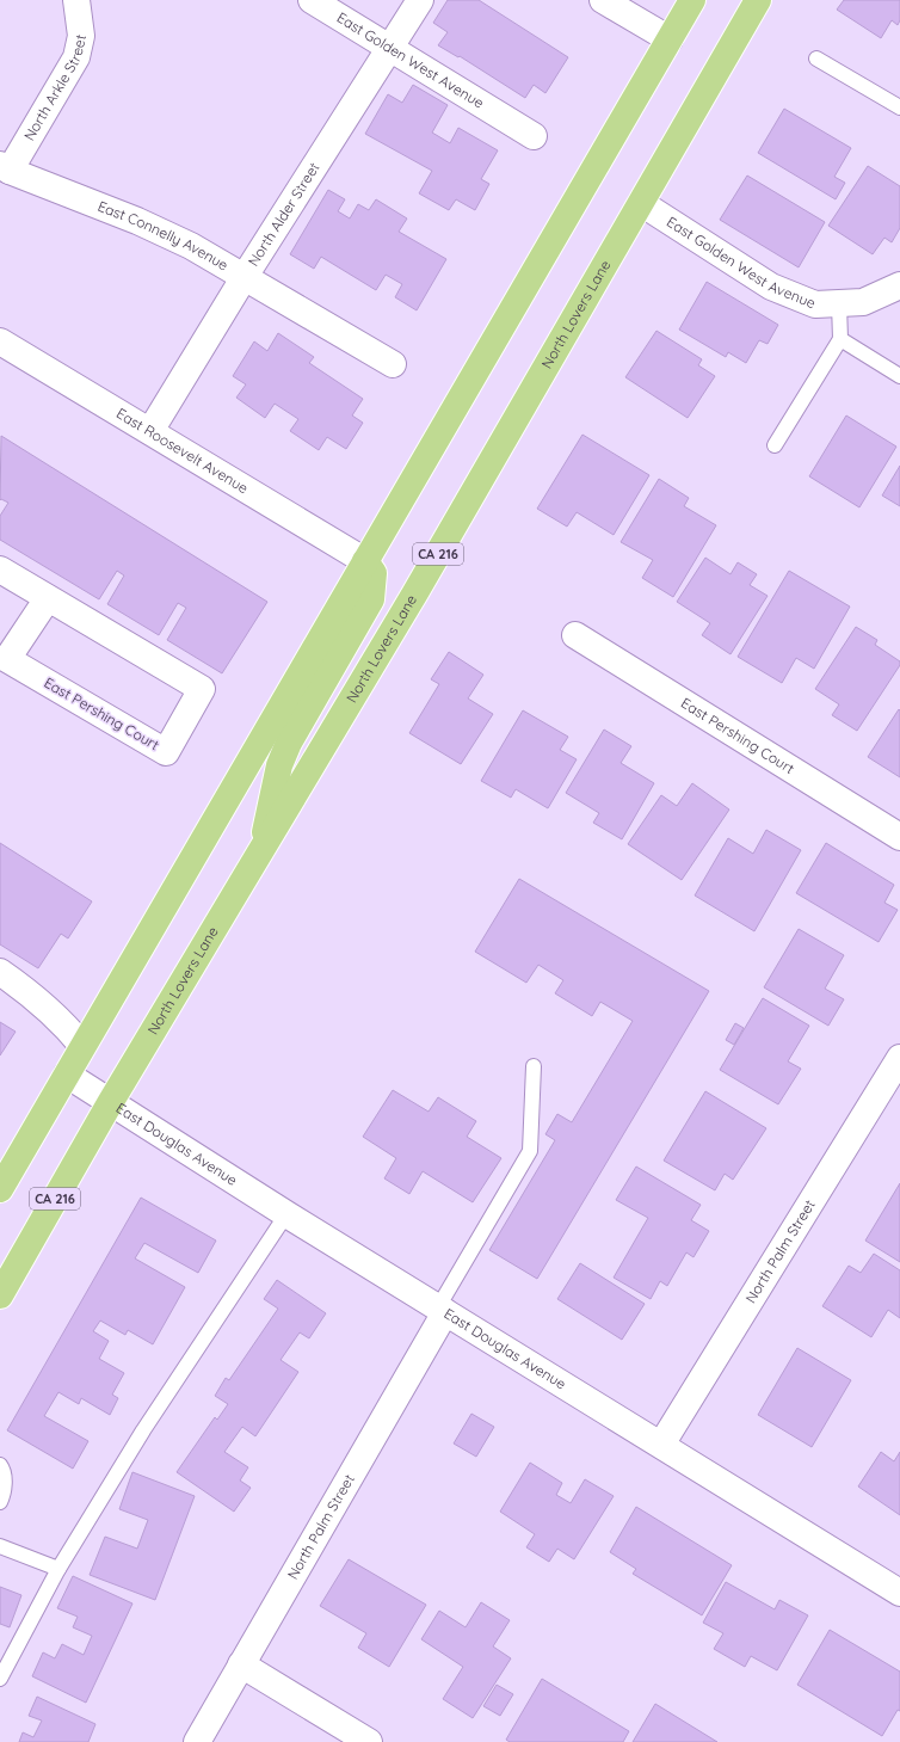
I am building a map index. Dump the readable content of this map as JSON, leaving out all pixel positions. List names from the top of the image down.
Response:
{
  "streets": {
    "main road": ["North Lovers Lane", "CA 216"],
    "street": [
      "East Golden West Avenue",
      "North Arkle Street",
      "North Alder Street",
      "East Connelly Avenue",
      "East Roosevelt Avenue",
      "East Pershing Court",
      "East Douglas Avenue",
      "North Palm Street"
    ]
  },
  "crossings": [
    ["East Golden West Avenue", "North Alder Street"],
    ["East Golden West Avenue", "North Lovers Lane"],
    ["North Arkle Street", "East Connelly Avenue"],
    ["North Alder Street", "East Connelly Avenue"],
    ["North Alder Street", "East Roosevelt Avenue"],
    ["North Lovers Lane", "East Douglas Avenue"],
    ["East Douglas Avenue", "North Palm Street"]
  ]
}
